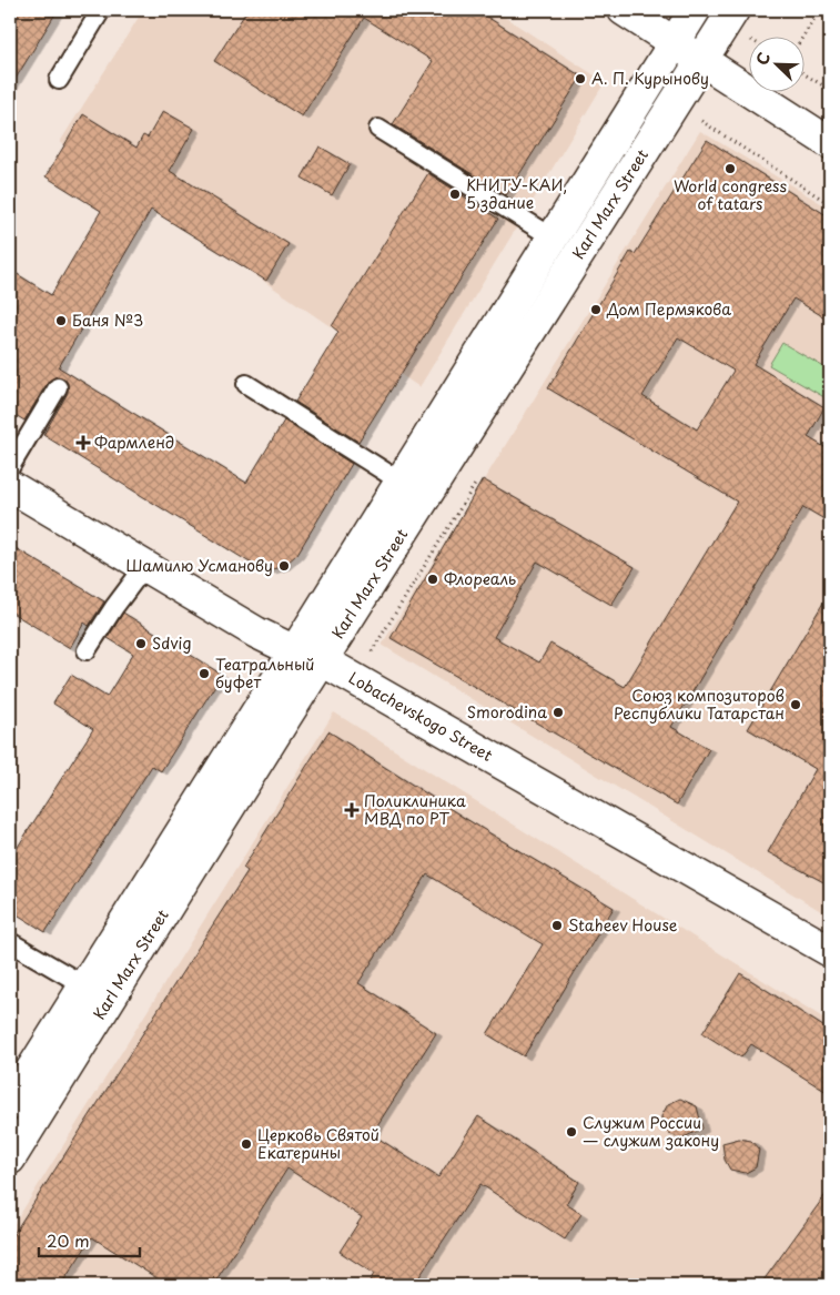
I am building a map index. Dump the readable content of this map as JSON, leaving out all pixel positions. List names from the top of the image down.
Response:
{
  "streets": {
    "main road": ["Karl Marx Street", "Lobachevskogo Street"]
  },
  "crossings": [
    ["Karl Marx Street", "Lobachevskogo Street"]
  ],
  "places": {
    "other": [
      "А. П. Курынову",
      "World congress of tatars",
      "КНИТУ-КАИ, 5 здание",
      "Дом Пермякова",
      "Баня №3",
      "Шамилю Усманову",
      "Флореаль",
      "Sdvig",
      "Театральный буфет",
      "Союз композиторов Республики Татарстан",
      "Smorodina",
      "Staheev House",
      "Служим России — служим закону",
      "Церковь Святой Екатерины"
    ],
    "health": ["Фармленд", "Поликлиника МВД по РТ"]
  },
  "scale_bar": "20 m",
  "north": "top left"
}
